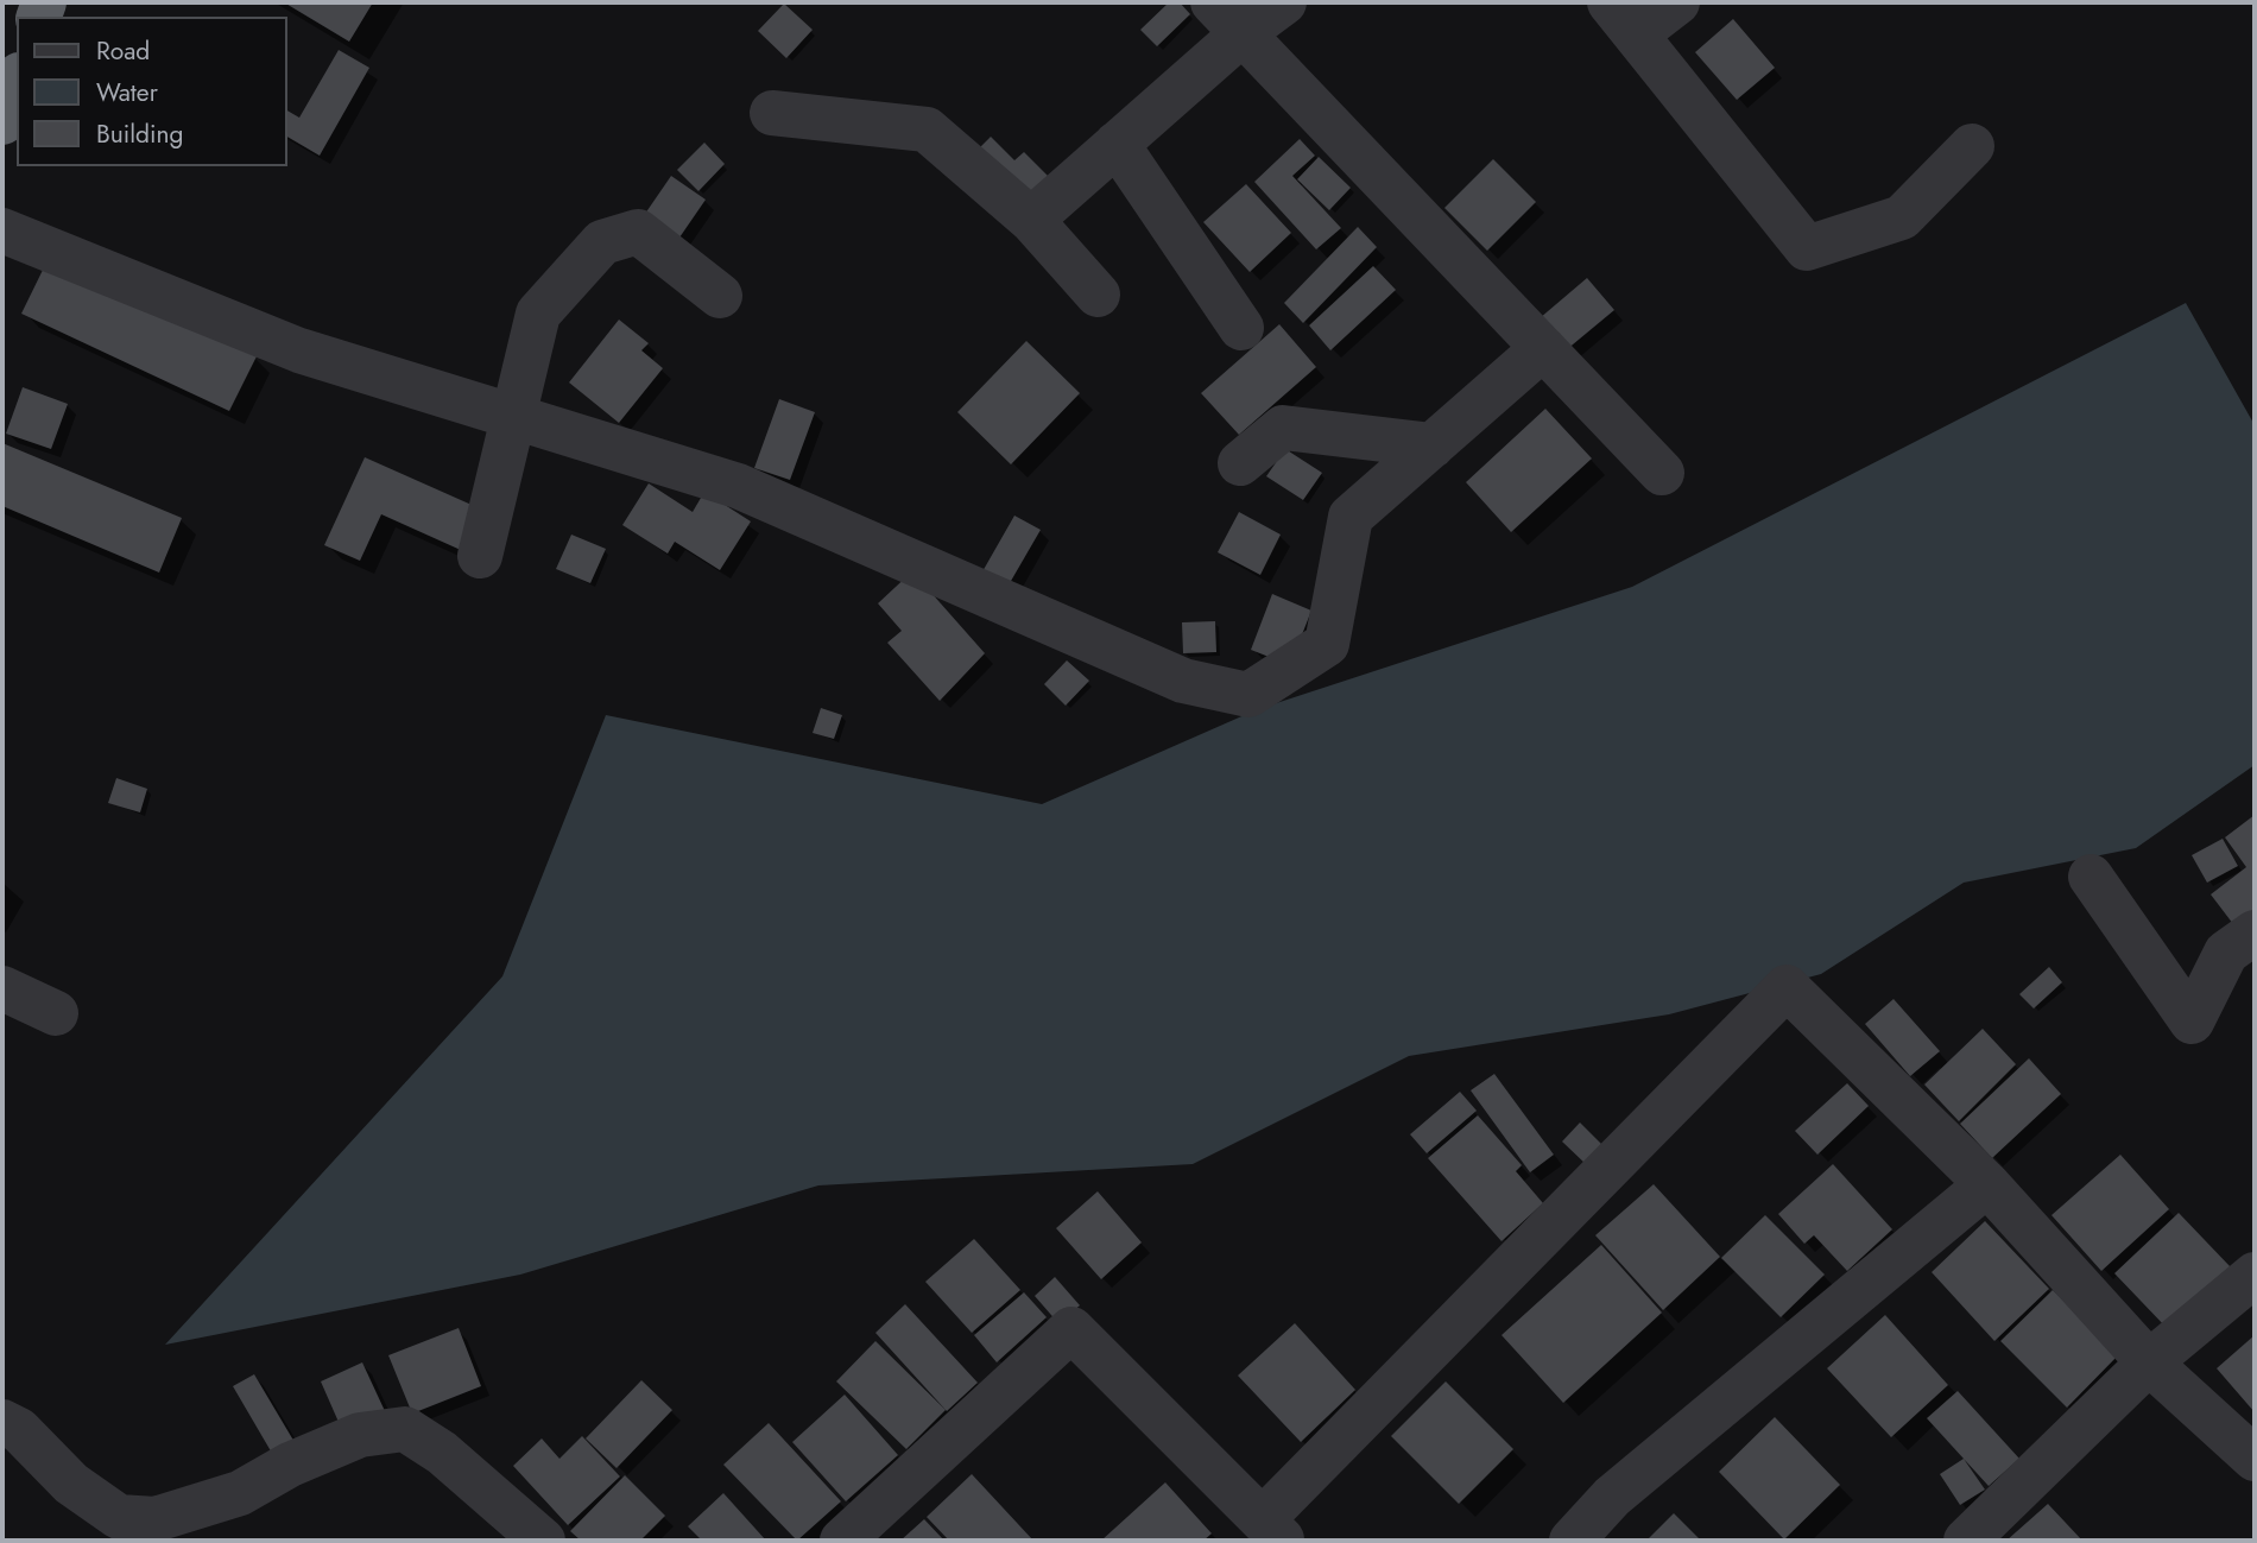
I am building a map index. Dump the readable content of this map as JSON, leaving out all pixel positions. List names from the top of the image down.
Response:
{
  "legend": ["Road", "Water", "Building"]
}
